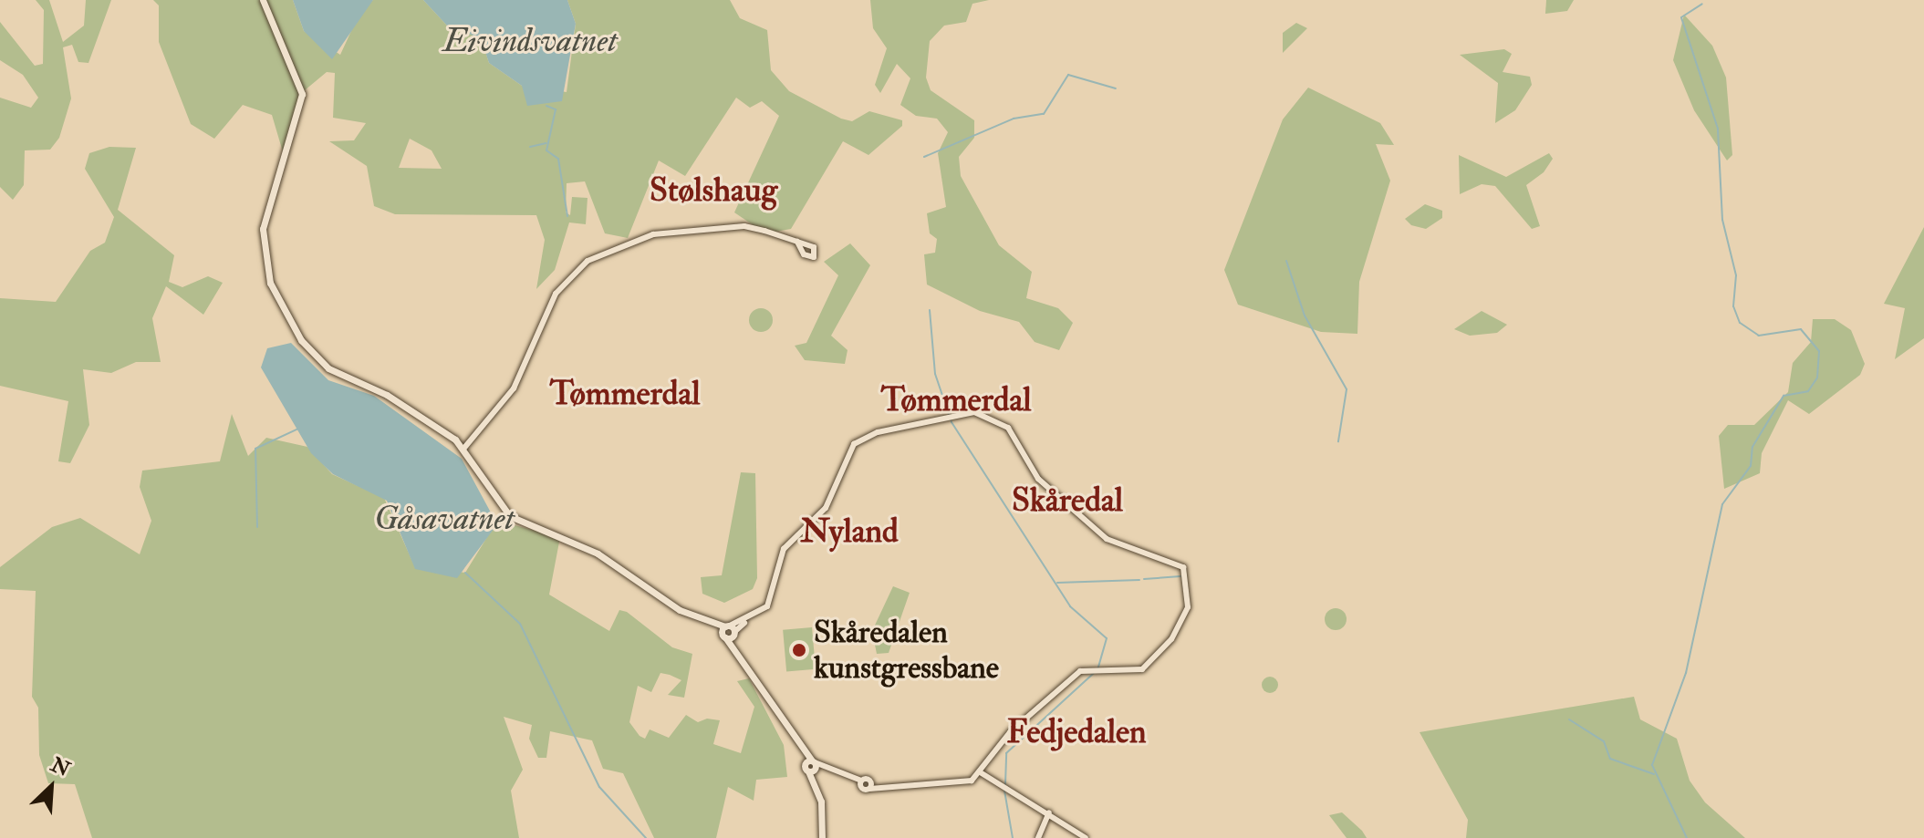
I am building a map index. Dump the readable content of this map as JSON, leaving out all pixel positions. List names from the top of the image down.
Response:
{
  "districts": [
    "Stølshaug",
    "Tømmerdal",
    "Tømmerdal",
    "Skåredal",
    "Nyland",
    "Fedjedalen"
  ],
  "water": ["Eivindsvatnet", "Gåsavatnet"],
  "places": ["Skåredalen kunstgressbane"],
  "north": "top right"
}
